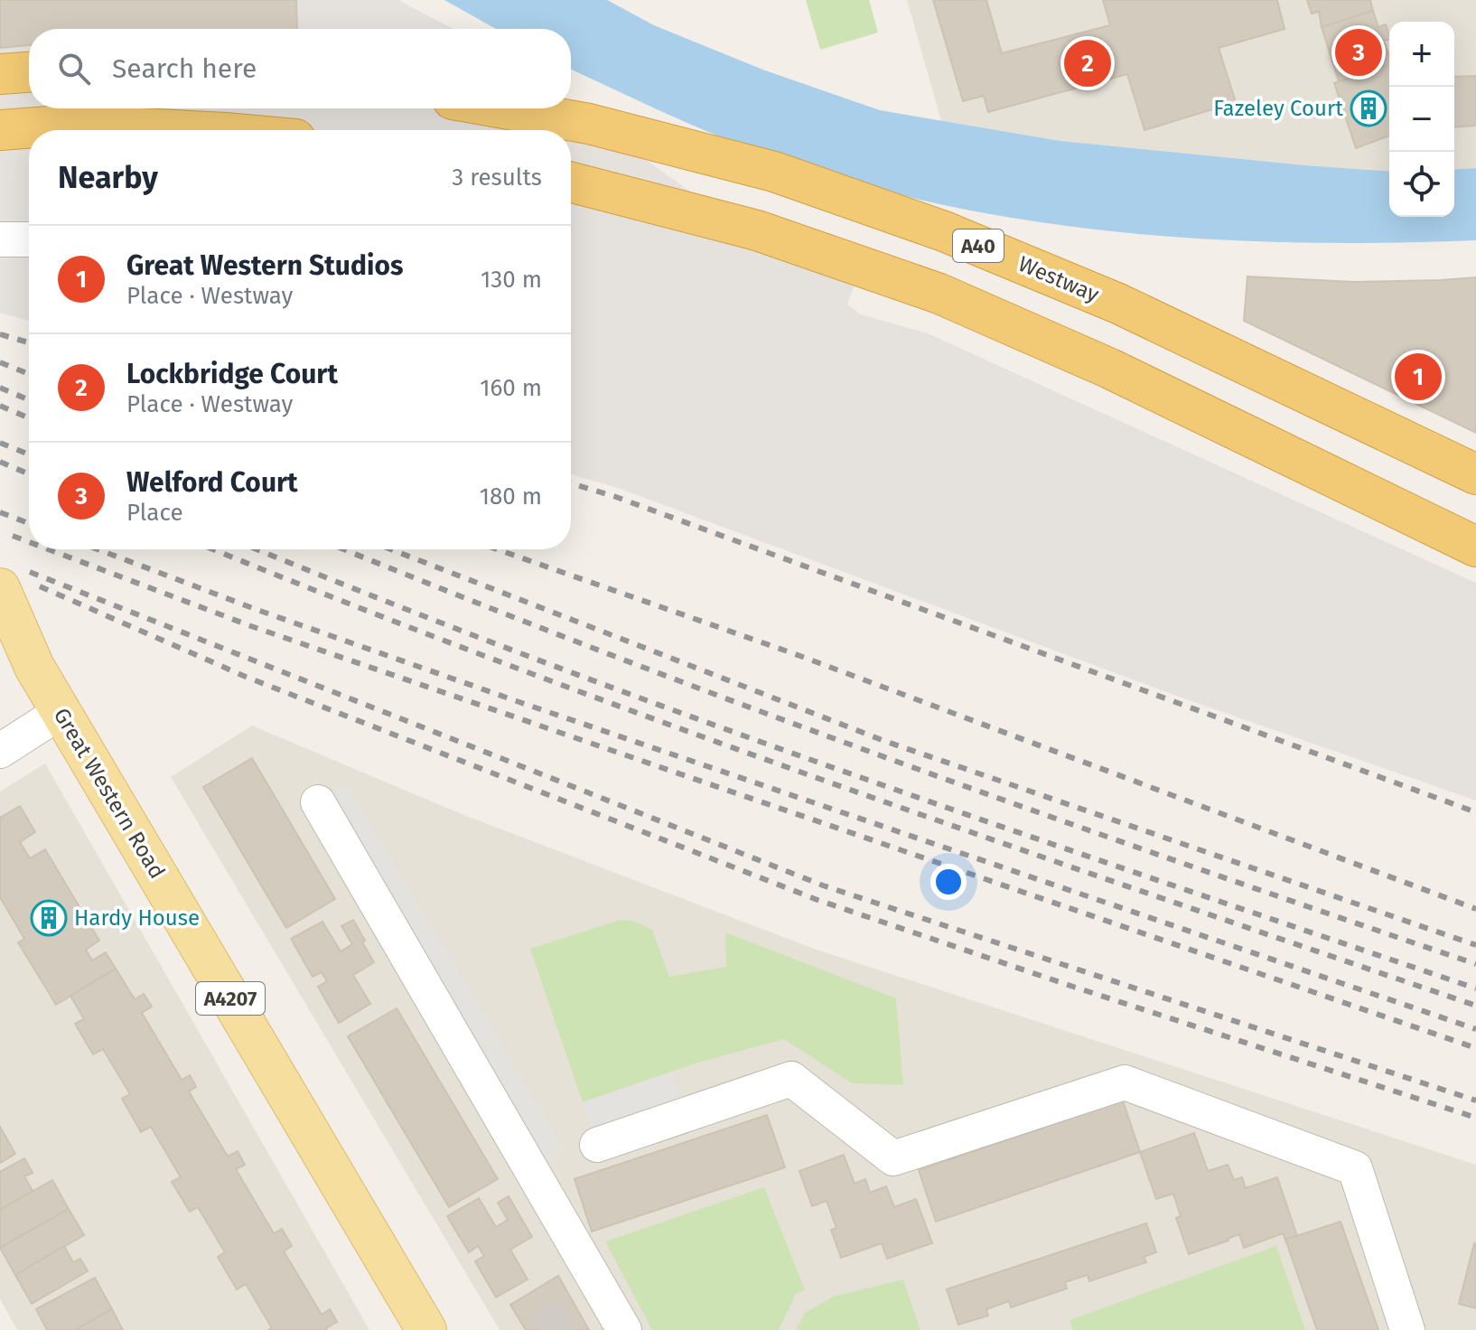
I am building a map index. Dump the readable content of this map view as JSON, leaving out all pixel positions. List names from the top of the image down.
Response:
{
  "streets": {
    "highway": ["A40", "Westway"],
    "main road": ["Great Western Road", "A4207"]
  },
  "places": {
    "building": ["Fazeley Court", "Hardy House"]
  },
  "page": {
    "map_buttons": ["+", "−"],
    "pins": ["3", "2", "1"],
    "search": "Search here",
    "heading": ["Nearby", "3 results"],
    "list": [
      {
        "mark": "1",
        "name": "Great Western Studios",
        "note": "Place · Westway",
        "value": "130 m"
      },
      {
        "mark": "2",
        "name": "Lockbridge Court",
        "note": "Place · Westway",
        "value": "160 m"
      },
      {
        "mark": "3",
        "name": "Welford Court",
        "note": "Place",
        "value": "180 m"
      }
    ]
  }
}
